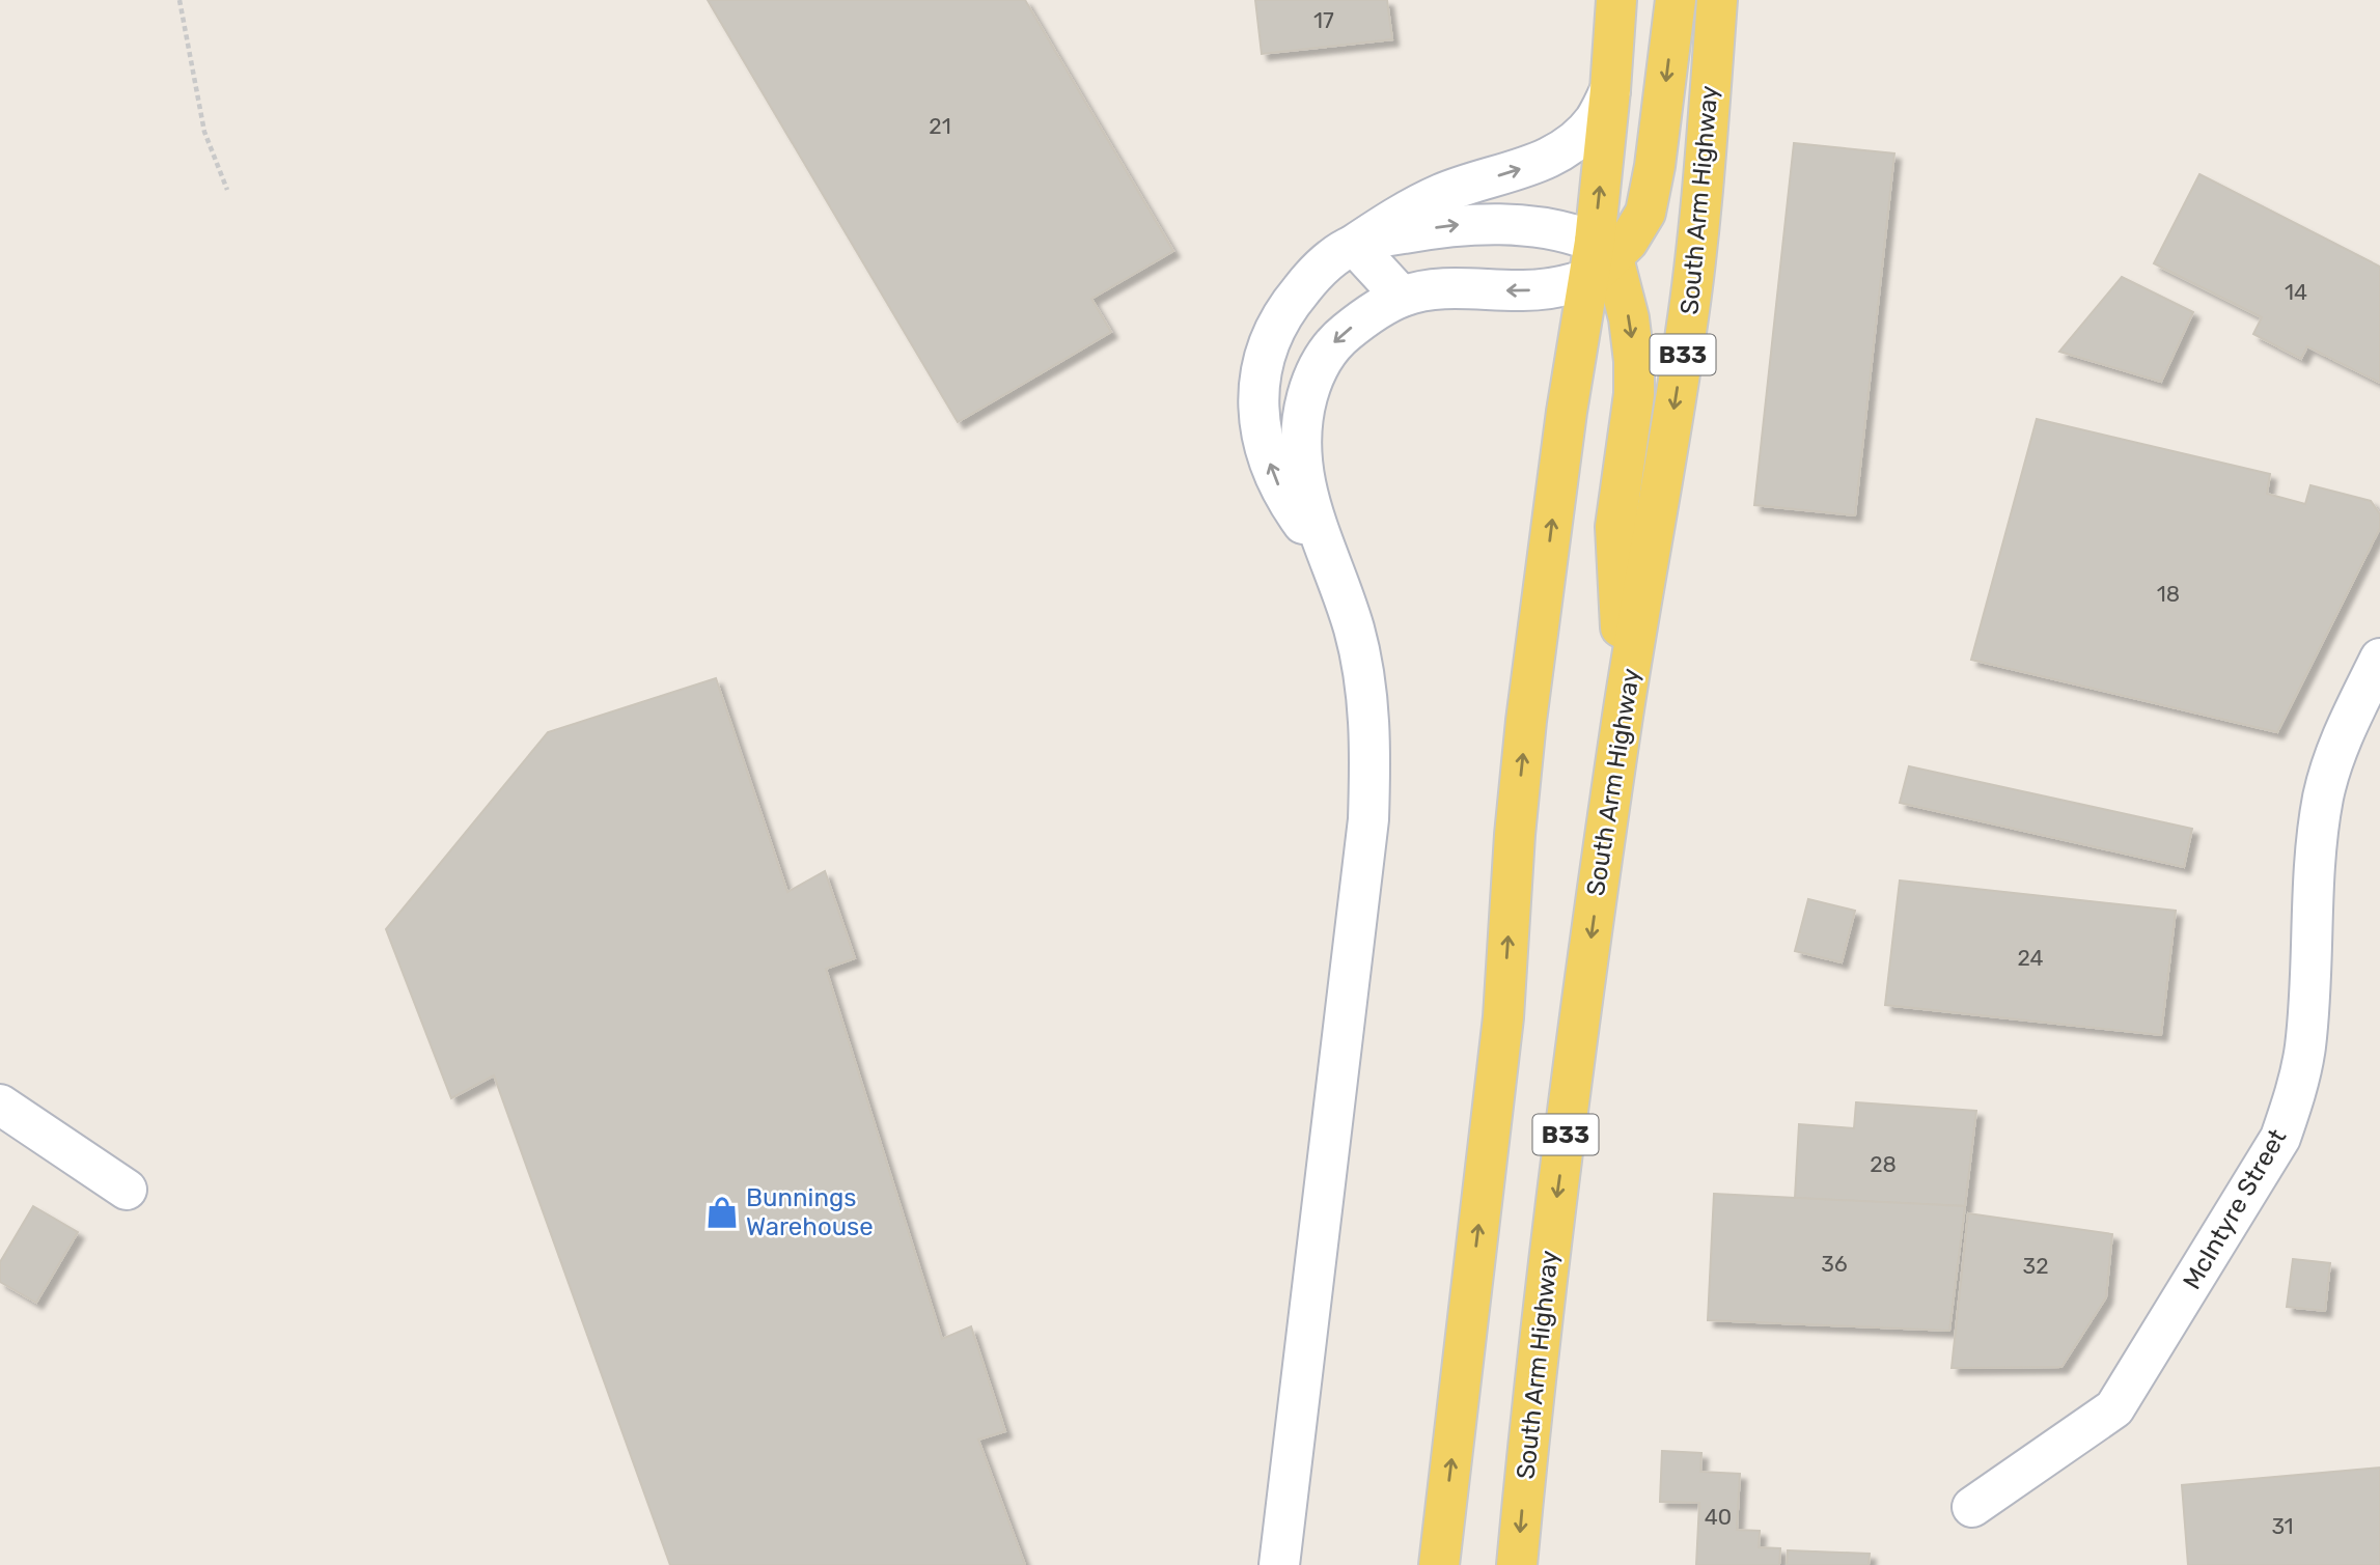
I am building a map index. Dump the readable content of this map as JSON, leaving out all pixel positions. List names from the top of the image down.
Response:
{
  "streets": {
    "main road": ["South Arm Highway", "B33"],
    "street": ["McIntyre Street"]
  },
  "places": {
    "shop": ["Bunnings Warehouse"]
  },
  "house_numbers": [
    "17",
    "21",
    "14",
    "18",
    "24",
    "28",
    "36",
    "32",
    "40",
    "31"
  ]
}
